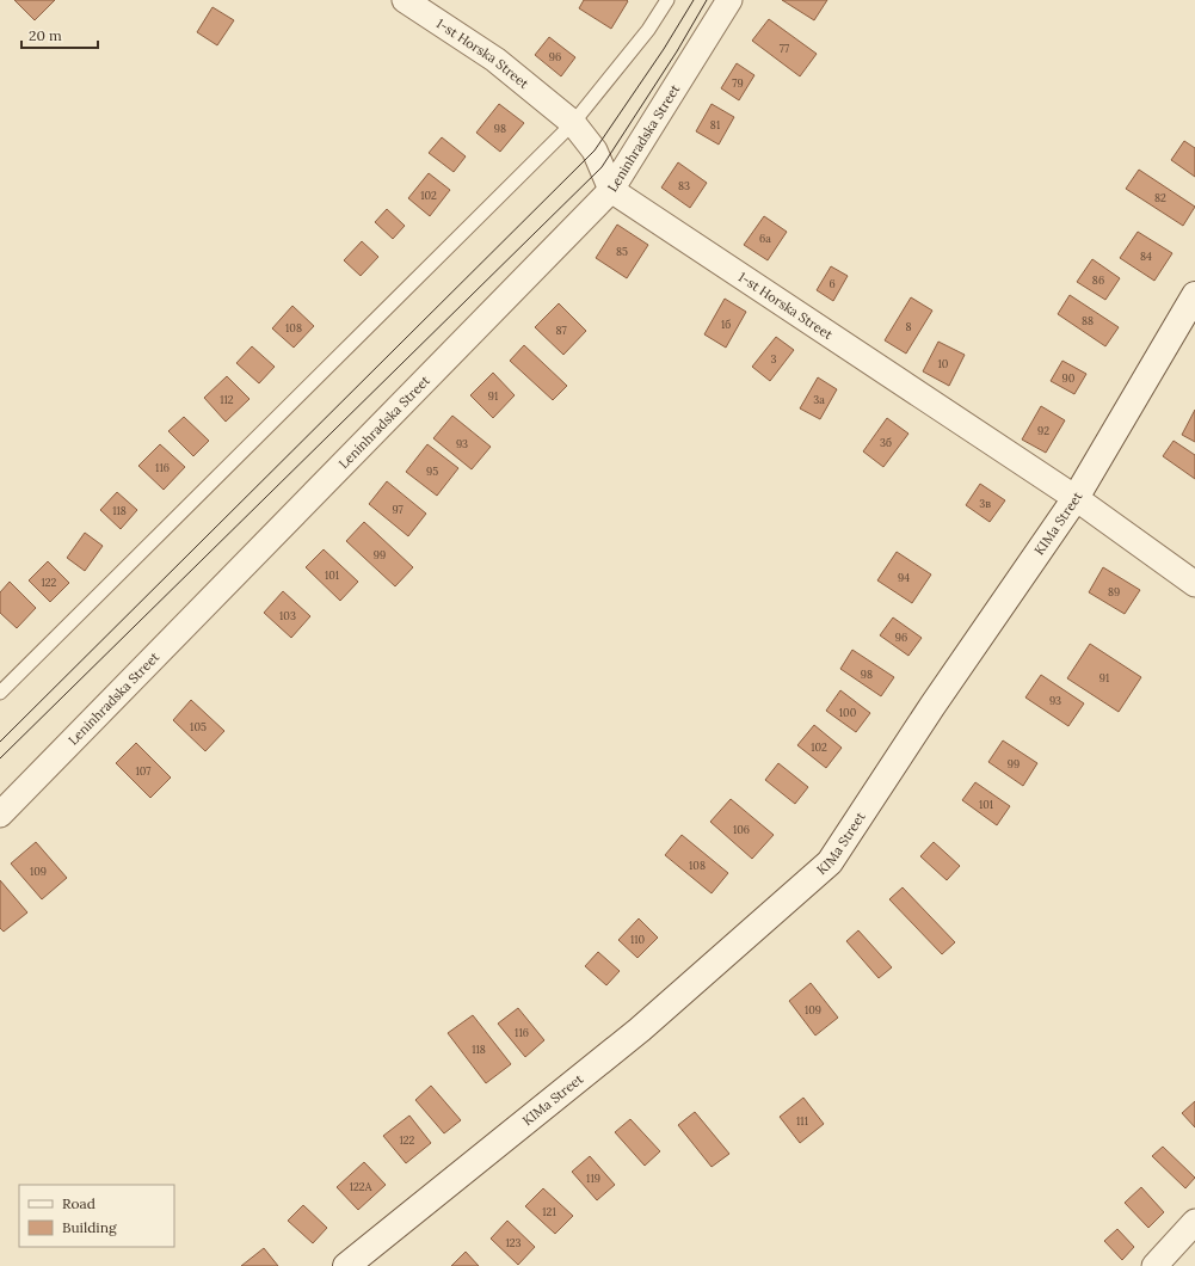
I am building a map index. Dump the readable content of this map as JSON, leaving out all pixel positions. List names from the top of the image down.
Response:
{
  "streets": {
    "street": ["1-st Horska Street", "Leninhradska Street", "KIMa Street"]
  },
  "crossings": [
    ["1-st Horska Street", "Leninhradska Street"],
    ["1-st Horska Street", "KIMa Street"]
  ],
  "house_numbers": [
    "77",
    "96",
    "79",
    "81",
    "98",
    "83",
    "102",
    "82",
    "6а",
    "85",
    "84",
    "86",
    "6",
    "88",
    "1б",
    "8",
    "108",
    "87",
    "3",
    "10",
    "90",
    "91",
    "112",
    "3а",
    "92",
    "3б",
    "93",
    "116",
    "95",
    "3в",
    "97",
    "118",
    "99",
    "101",
    "94",
    "122",
    "89",
    "103",
    "96",
    "98",
    "91",
    "93",
    "100",
    "105",
    "102",
    "99",
    "107",
    "101",
    "106",
    "108",
    "109",
    "110",
    "109",
    "116",
    "118",
    "111",
    "122",
    "119",
    "122А",
    "121",
    "123"
  ],
  "legend": ["Road", "Building"],
  "scale_bar": "20 m"
}
